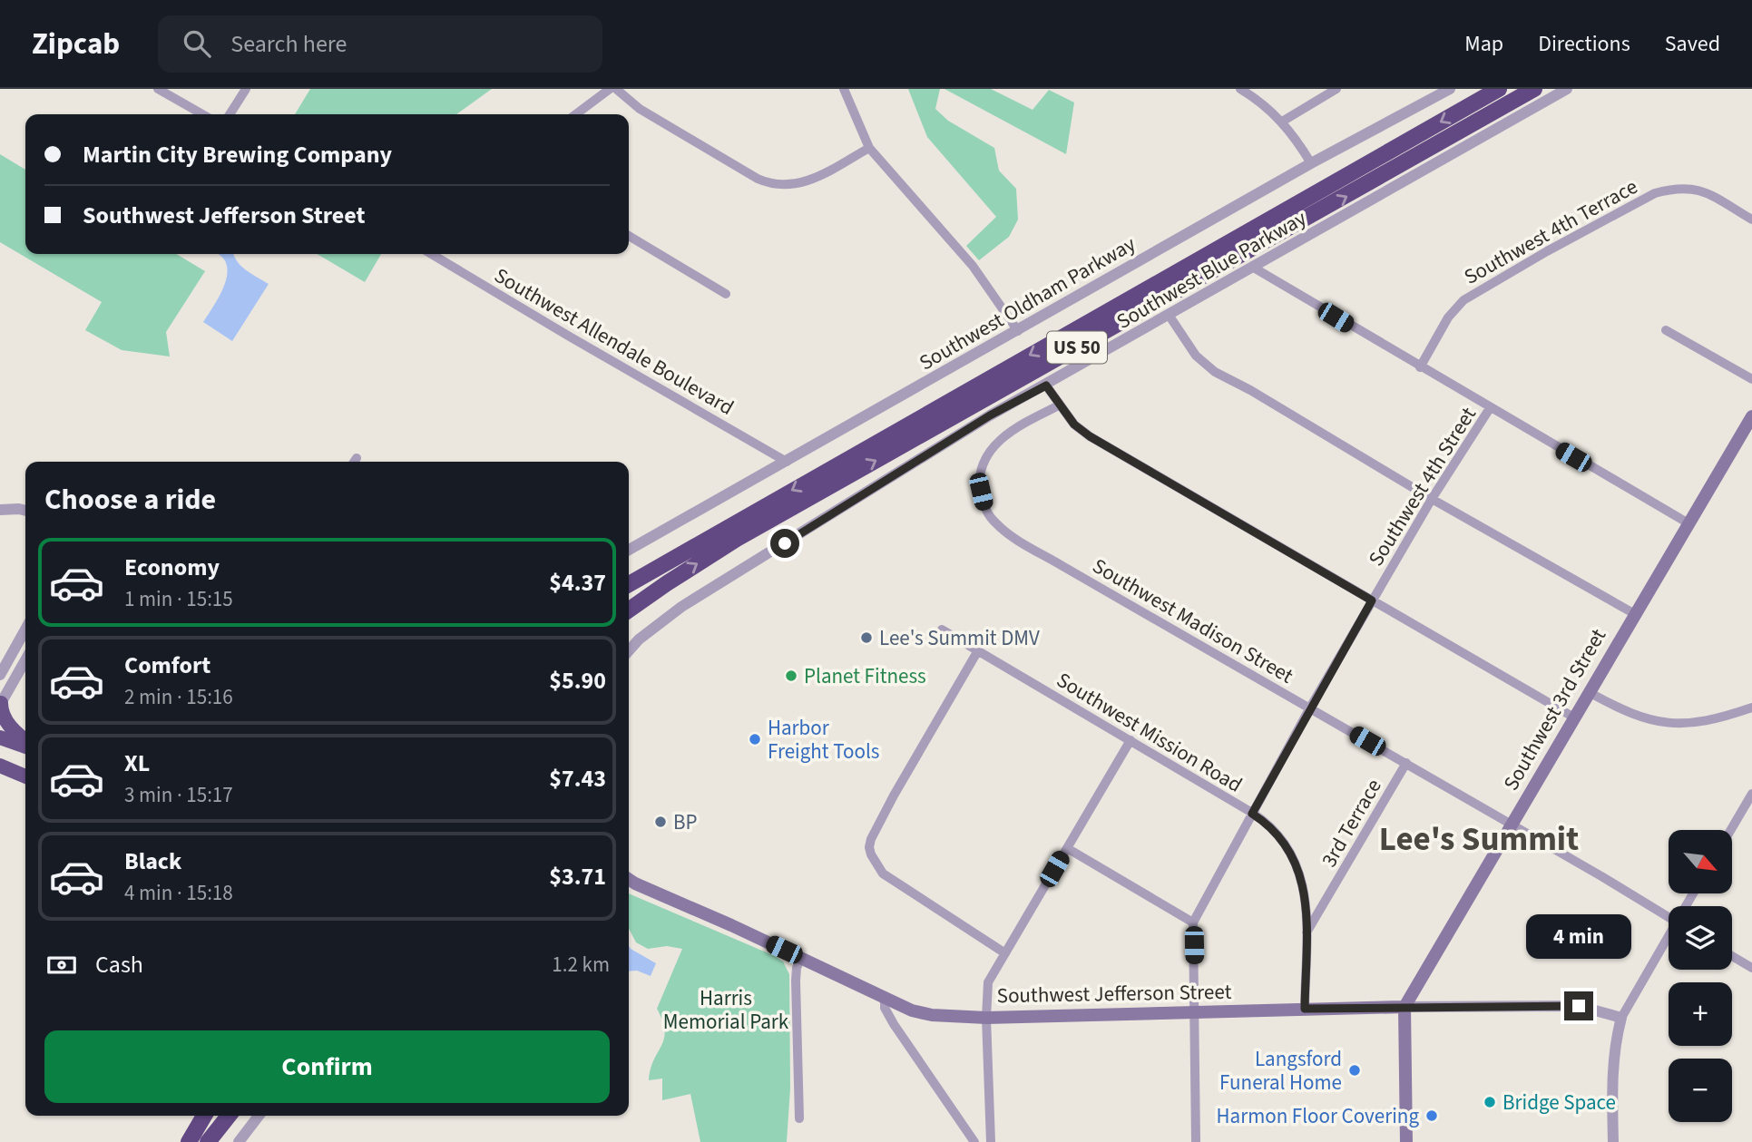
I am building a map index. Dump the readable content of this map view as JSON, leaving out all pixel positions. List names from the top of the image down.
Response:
{
  "streets": {
    "highway": ["US 50"],
    "main road": ["Southwest 3rd Street", "Southwest Jefferson Street"],
    "street": [
      "Southwest 4th Terrace",
      "Southwest Blue Parkway",
      "Southwest Oldham Parkway",
      "Southwest Allendale Boulevard",
      "Southwest 4th Street",
      "Southwest Madison Street",
      "Southwest Mission Road",
      "3rd Terrace"
    ]
  },
  "crossings": [
    ["Southwest Oldham Parkway", "Southwest Allendale Boulevard"],
    ["Southwest 4th Street", "Southwest Madison Street"],
    ["Southwest 4th Street", "Southwest Mission Road"],
    ["Southwest 4th Street", "Southwest Jefferson Street"],
    ["Southwest Madison Street", "Southwest 3rd Street"],
    ["Southwest Madison Street", "3rd Terrace"],
    ["Southwest 3rd Street", "Southwest Jefferson Street"],
    ["Southwest Mission Road", "3rd Terrace"],
    ["Southwest Mission Road", "Southwest Jefferson Street"]
  ],
  "districts": ["Lee's Summit"],
  "parks": ["Harris Memorial Park"],
  "places": [
    "Lee's Summit DMV",
    "Planet Fitness",
    "Harbor Freight Tools",
    "BP",
    "Langsford Funeral Home",
    "Bridge Space",
    "Harmon Floor Covering"
  ],
  "north": "bottom right",
  "page": {
    "header": "Zipcab",
    "search": "Search here",
    "nav": ["Map", "Directions", "Saved"],
    "banner": ["Martin City Brewing Company", "Southwest Jefferson Street"],
    "heading": "Choose a ride",
    "list": [
      {
        "name": "Economy",
        "note": "1 min · 15:15",
        "value": "$4.37"
      },
      {
        "name": "Comfort",
        "note": "2 min · 15:16",
        "value": "$5.90"
      },
      {
        "name": "XL",
        "note": "3 min · 15:17",
        "value": "$7.43"
      },
      {
        "name": "Black",
        "note": "4 min · 15:18",
        "value": "$3.71"
      }
    ],
    "map_buttons": ["+", "−"],
    "bubble": "4 min",
    "pay": ["Cash", "1.2 km"],
    "buttons": "Confirm"
  }
}
